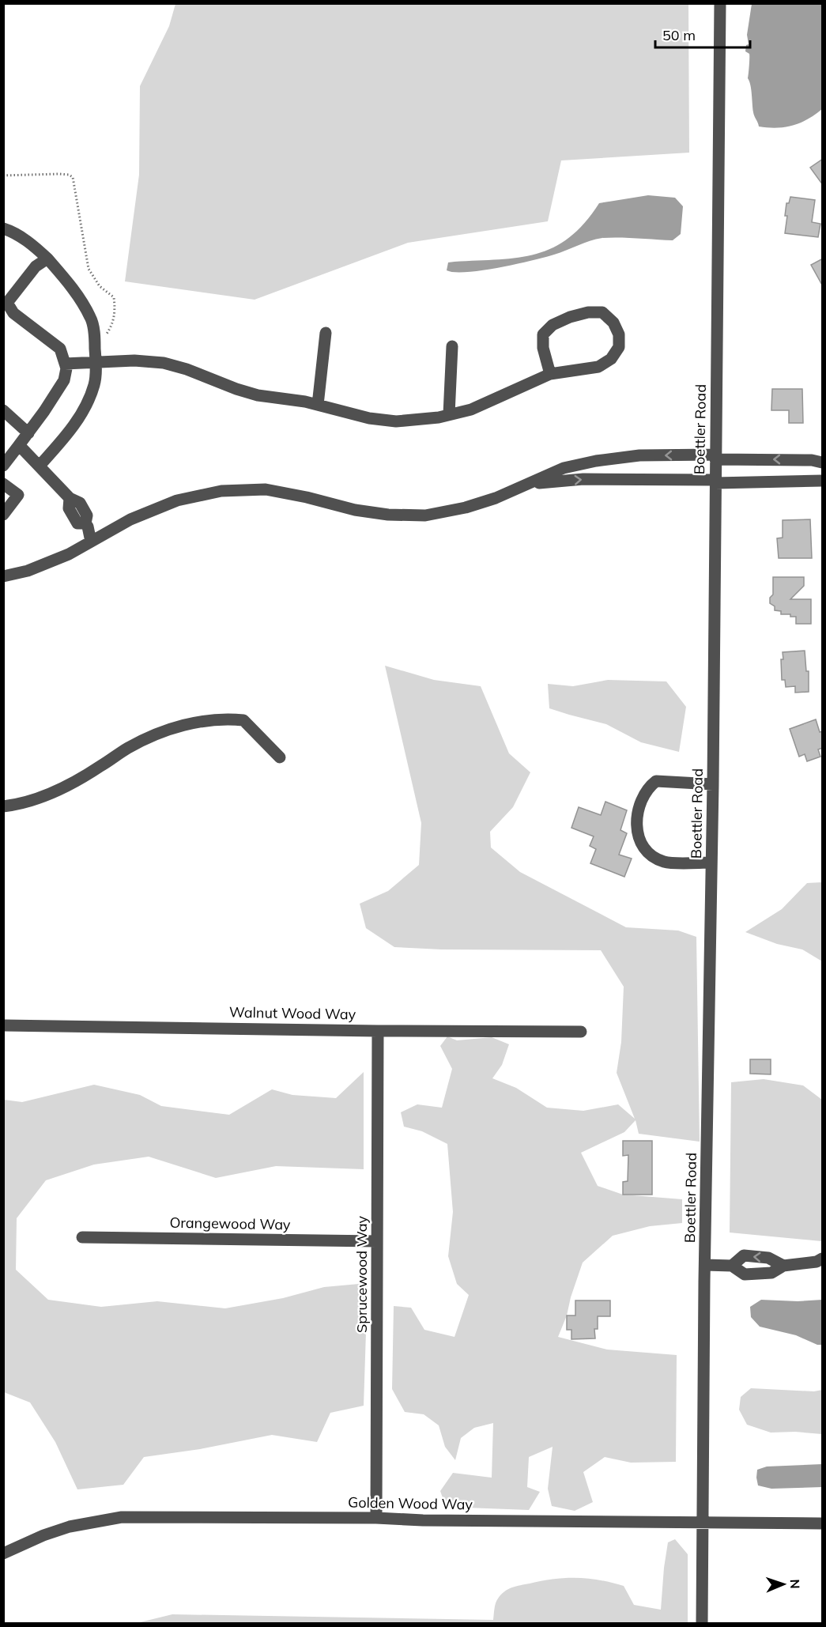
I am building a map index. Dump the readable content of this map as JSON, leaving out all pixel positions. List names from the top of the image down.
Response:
{
  "streets": {
    "street": [
      "Boettler Road",
      "Walnut Wood Way",
      "Orangewood Way",
      "Sprucewood Way",
      "Golden Wood Way"
    ]
  },
  "crossings": [
    ["Boettler Road", "Golden Wood Way"],
    ["Walnut Wood Way", "Sprucewood Way"],
    ["Orangewood Way", "Sprucewood Way"],
    ["Sprucewood Way", "Golden Wood Way"]
  ],
  "scale_bar": "50 m",
  "north": "right"
}
